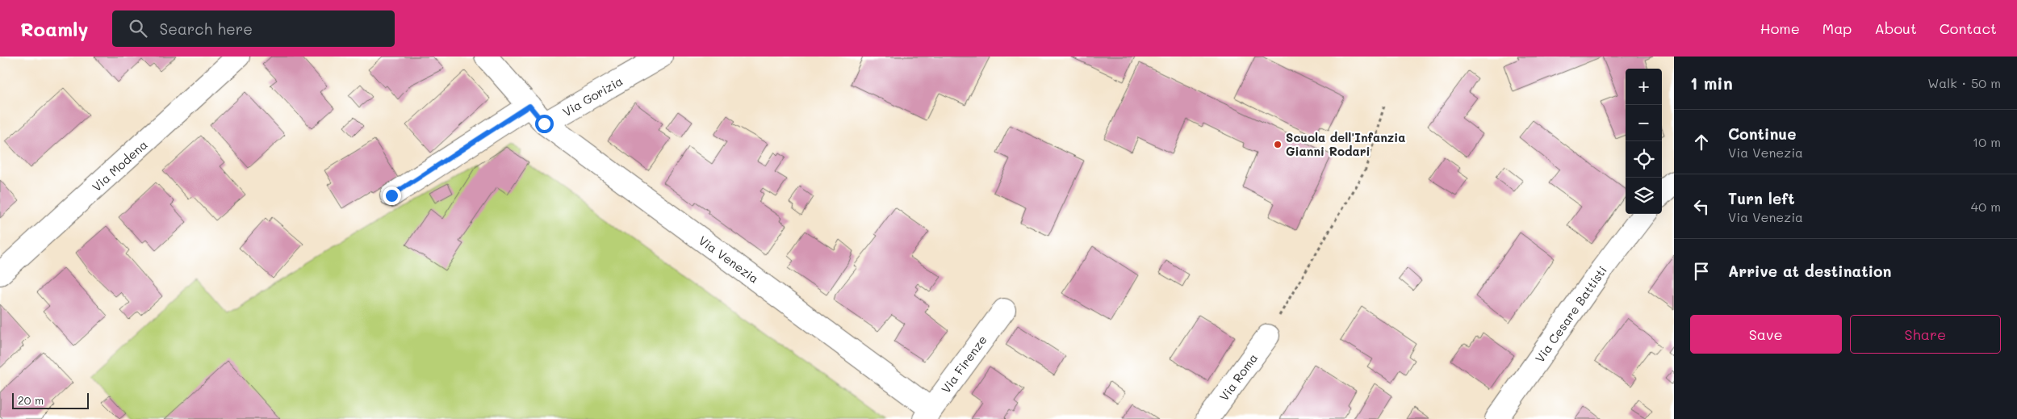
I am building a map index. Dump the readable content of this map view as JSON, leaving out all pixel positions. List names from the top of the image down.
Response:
{
  "streets": {
    "street": [
      "Via Gorizia",
      "Via Modena",
      "Via Venezia",
      "Via Cesare Battisti",
      "Via Firenze",
      "Via Roma"
    ]
  },
  "crossings": [
    ["Via Gorizia", "Via Venezia"],
    ["Via Venezia", "Via Firenze"]
  ],
  "places": ["Scuola dell'Infanzia Gianni Rodari"],
  "scale_bar": "20 m",
  "page": {
    "header": "Roamly",
    "search": "Search here",
    "nav": [
      "Home",
      "Map",
      "About",
      "Contact"
    ],
    "heading": ["1 min", "Walk · 50 m"],
    "map_buttons": ["+", "−"],
    "list": [
      ["Continue", "Via Venezia", "10 m"],
      ["Turn left", "Via Venezia", "40 m"],
      "Arrive at destination"
    ],
    "buttons": ["Save", "Share"],
    "scale": "20 m"
  }
}
